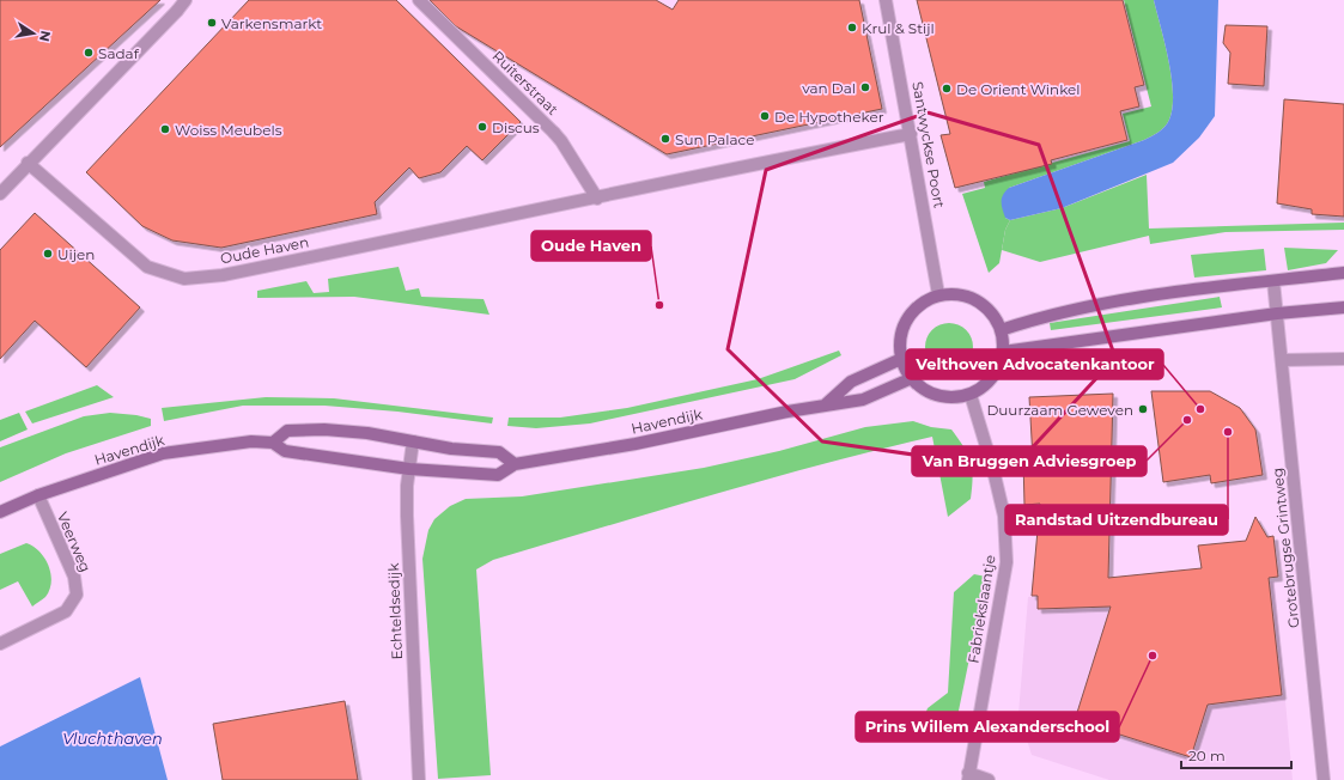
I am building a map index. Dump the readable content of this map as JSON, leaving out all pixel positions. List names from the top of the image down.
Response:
{
  "streets": {
    "main road": ["Havendijk"],
    "street": [
      "Ruiterstraat",
      "Santwyckse Poort",
      "Oude Haven",
      "Veerweg",
      "Grotebrugse Grintweg",
      "Fabriekslaantje",
      "Echteldsedijk"
    ]
  },
  "crossings": [
    ["Ruiterstraat", "Oude Haven"],
    ["Santwyckse Poort", "Oude Haven"],
    ["Santwyckse Poort", "Havendijk"],
    ["Santwyckse Poort", "Fabriekslaantje"],
    ["Havendijk", "Veerweg"],
    ["Havendijk", "Fabriekslaantje"],
    ["Havendijk", "Echteldsedijk"]
  ],
  "water": ["Vluchthaven"],
  "places": [
    "Varkensmarkt",
    "Krul & Stijl",
    "Sadaf",
    "van Dal",
    "De Orient Winkel",
    "De Hypotheker",
    "Discus",
    "Woiss Meubels",
    "Sun Palace",
    "Uijen",
    "Oude Haven",
    "Duurzaam Geweven",
    "Velthoven Advocatenkantoor",
    "Van Bruggen Adviesgroep",
    "Randstad Uitzendbureau",
    "Prins Willem Alexanderschool"
  ],
  "scale_bar": "20 m",
  "north": "right"
}
